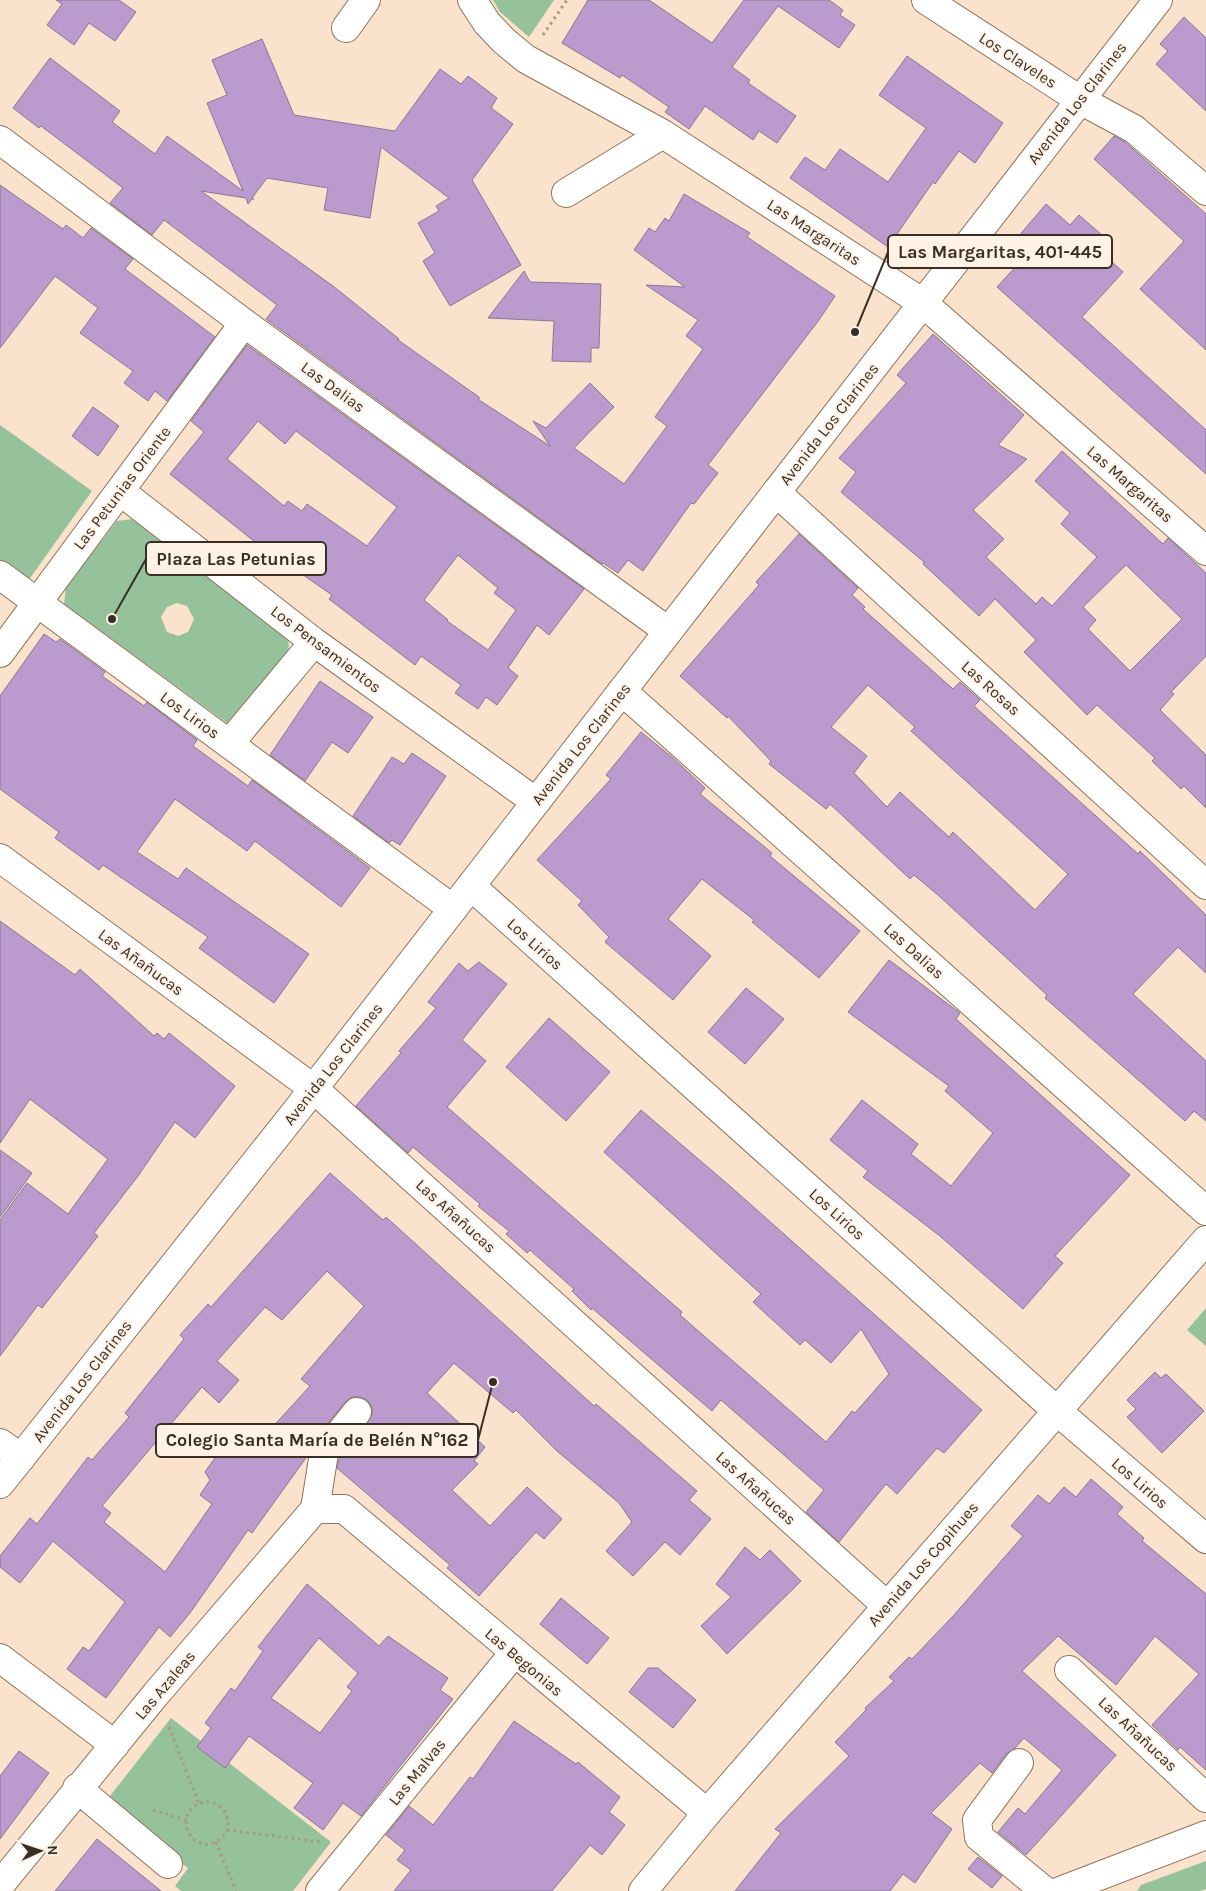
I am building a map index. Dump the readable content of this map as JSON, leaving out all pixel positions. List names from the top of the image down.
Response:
{
  "streets": {
    "street": [
      "Los Claveles",
      "Avenida Los Clarines",
      "Las Margaritas",
      "Las Dalias",
      "Las Petunias Oriente",
      "Los Pensamientos",
      "Las Rosas",
      "Los Lirios",
      "Las Añañucas",
      "Avenida Los Copihues",
      "Las Begonias",
      "Las Azaleas",
      "Las Malvas"
    ]
  },
  "crossings": [
    ["Los Claveles", "Avenida Los Clarines"],
    ["Avenida Los Clarines", "Las Margaritas"],
    ["Avenida Los Clarines", "Las Dalias"],
    ["Avenida Los Clarines", "Los Pensamientos"],
    ["Avenida Los Clarines", "Las Rosas"],
    ["Avenida Los Clarines", "Los Lirios"],
    ["Avenida Los Clarines", "Las Añañucas"],
    ["Las Dalias", "Las Petunias Oriente"],
    ["Las Petunias Oriente", "Los Pensamientos"],
    ["Las Petunias Oriente", "Los Lirios"],
    ["Los Lirios", "Avenida Los Copihues"],
    ["Las Añañucas", "Avenida Los Copihues"],
    ["Avenida Los Copihues", "Las Begonias"],
    ["Las Begonias", "Las Azaleas"],
    ["Las Begonias", "Las Malvas"]
  ],
  "places": ["Las Margaritas, 401-445", "Plaza Las Petunias", "Colegio Santa María de Belén N°162"],
  "north": "right"
}
